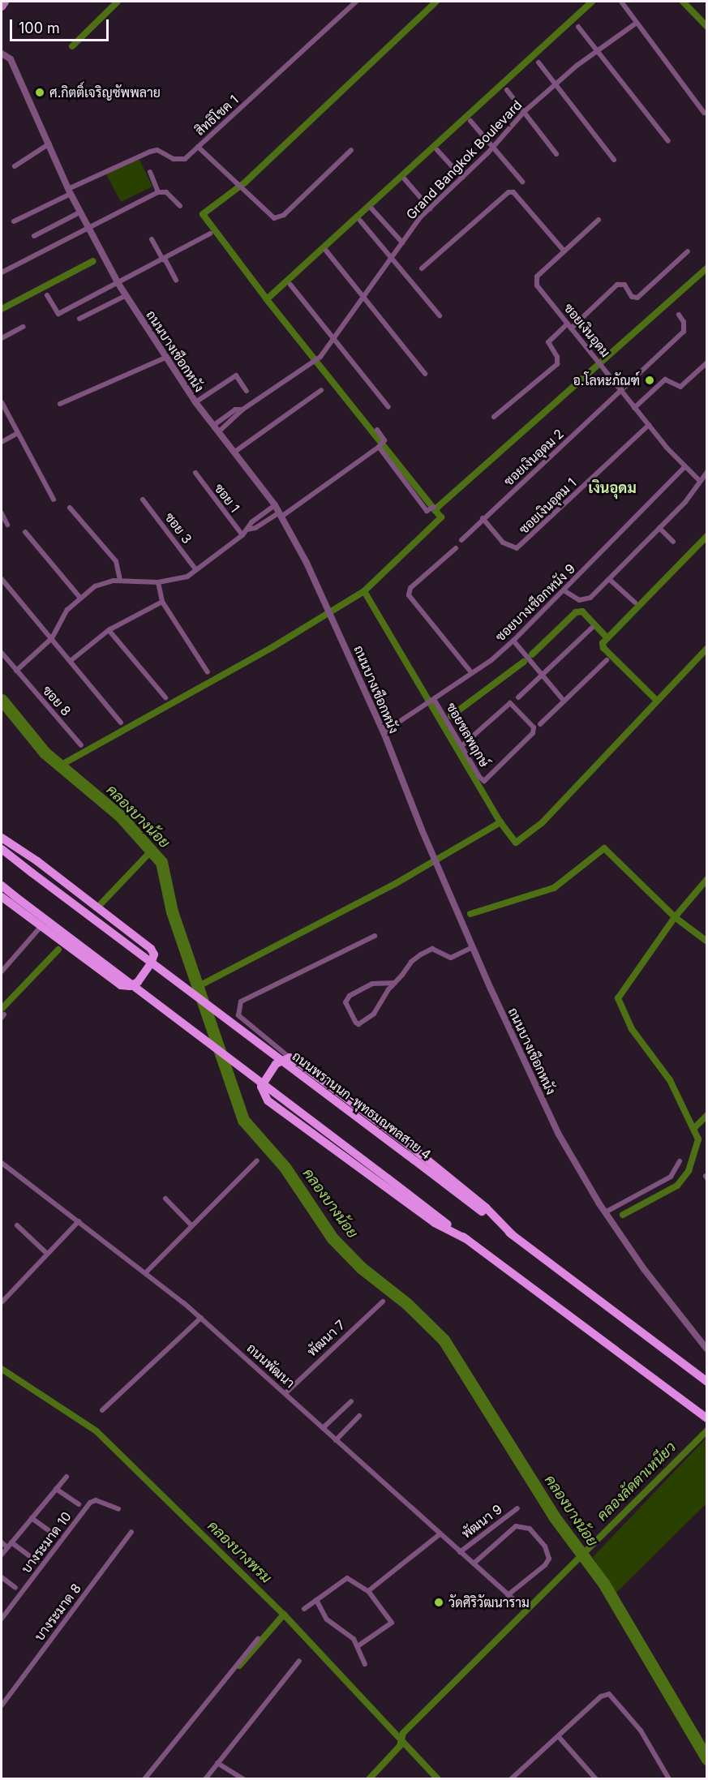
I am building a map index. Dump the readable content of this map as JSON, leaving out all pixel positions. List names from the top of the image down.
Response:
{
  "streets": {
    "main road": ["ถนนพรานนก-พุทธมณฑลสาย 4"],
    "street": [
      "สิทธิโชค 1",
      "Grand Bangkok Boulevard",
      "ซอยเงินอุดม",
      "ถนนบางเชือกหนัง",
      "ซอยเงินอุดม 2",
      "ซอย 1",
      "ซอยเงินอุดม 1",
      "ซอย 3",
      "ซอยบางเชือกหนัง 9",
      "ซอย 8",
      "ซอยชลพฤกษ์",
      "พัฒนา 7",
      "ถนนพัฒนา",
      "พัฒนา 9",
      "บางระมาด 10",
      "บางระมาด 8"
    ]
  },
  "crossings": [
    ["สิทธิโชค 1", "ถนนบางเชือกหนัง"],
    ["Grand Bangkok Boulevard", "ถนนบางเชือกหนัง"],
    ["ซอยเงินอุดม", "ซอยเงินอุดม 2"],
    ["ซอยเงินอุดม", "ซอยเงินอุดม 1"],
    ["ซอยเงินอุดม", "ซอยบางเชือกหนัง 9"],
    ["ถนนบางเชือกหนัง", "ซอยบางเชือกหนัง 9"],
    ["ซอยเงินอุดม 2", "ซอยเงินอุดม 1"],
    ["ซอยบางเชือกหนัง 9", "ซอยชลพฤกษ์"],
    ["พัฒนา 7", "ถนนพัฒนา"],
    ["ถนนพัฒนา", "พัฒนา 9"]
  ],
  "districts": ["เงินอุดม"],
  "water": ["คลองบางน้อย", "คลองลัดตาเหนียว", "คลองบางพรม"],
  "places": ["ศ.กิตติ์เจริญซัพพลาย", "อ.โลหะภัณฑ์", "วัดศิริวัฒนาราม"],
  "scale_bar": "100 m"
}
